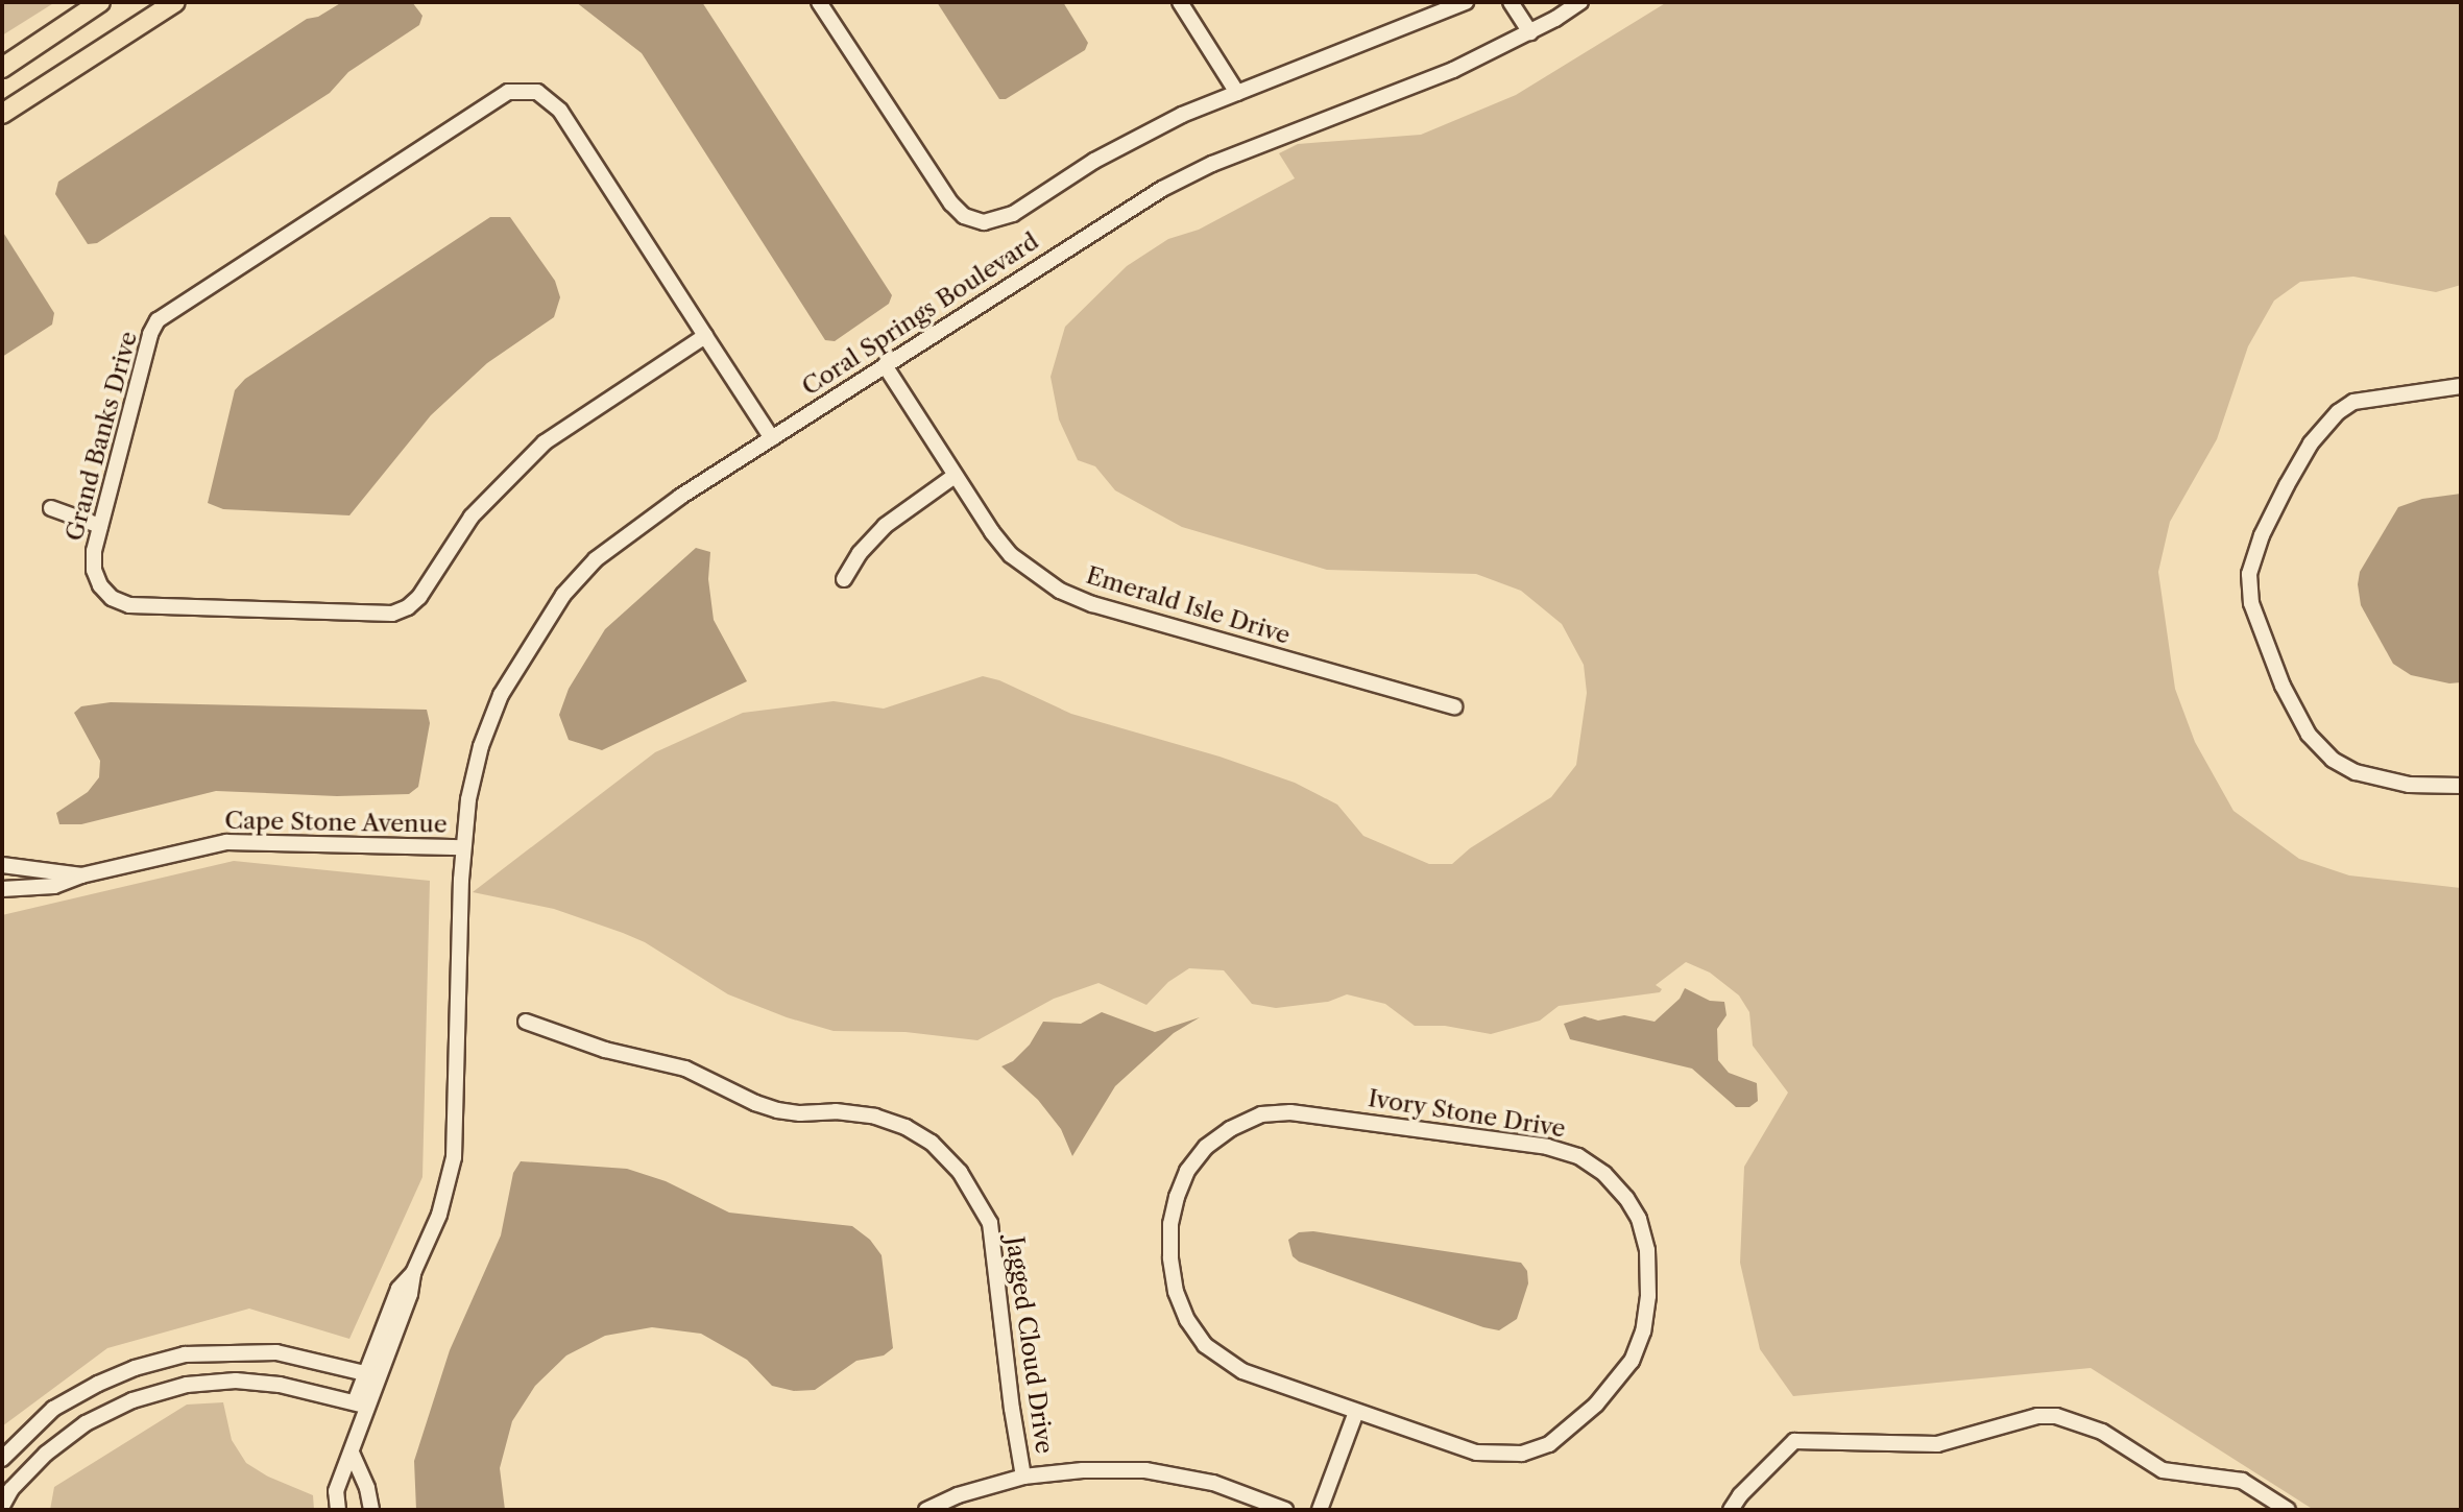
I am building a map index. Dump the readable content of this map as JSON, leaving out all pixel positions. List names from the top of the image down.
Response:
{
  "streets": {
    "street": [
      "Coral Springs Boulevard",
      "Grand Banks Drive",
      "Emerald Isle Drive",
      "Cape Stone Avenue",
      "Ivory Stone Drive",
      "Jagged Cloud Drive"
    ]
  },
  "crossings": [
    ["Coral Springs Boulevard", "Grand Banks Drive"],
    ["Coral Springs Boulevard", "Emerald Isle Drive"],
    ["Coral Springs Boulevard", "Cape Stone Avenue"]
  ]
}
